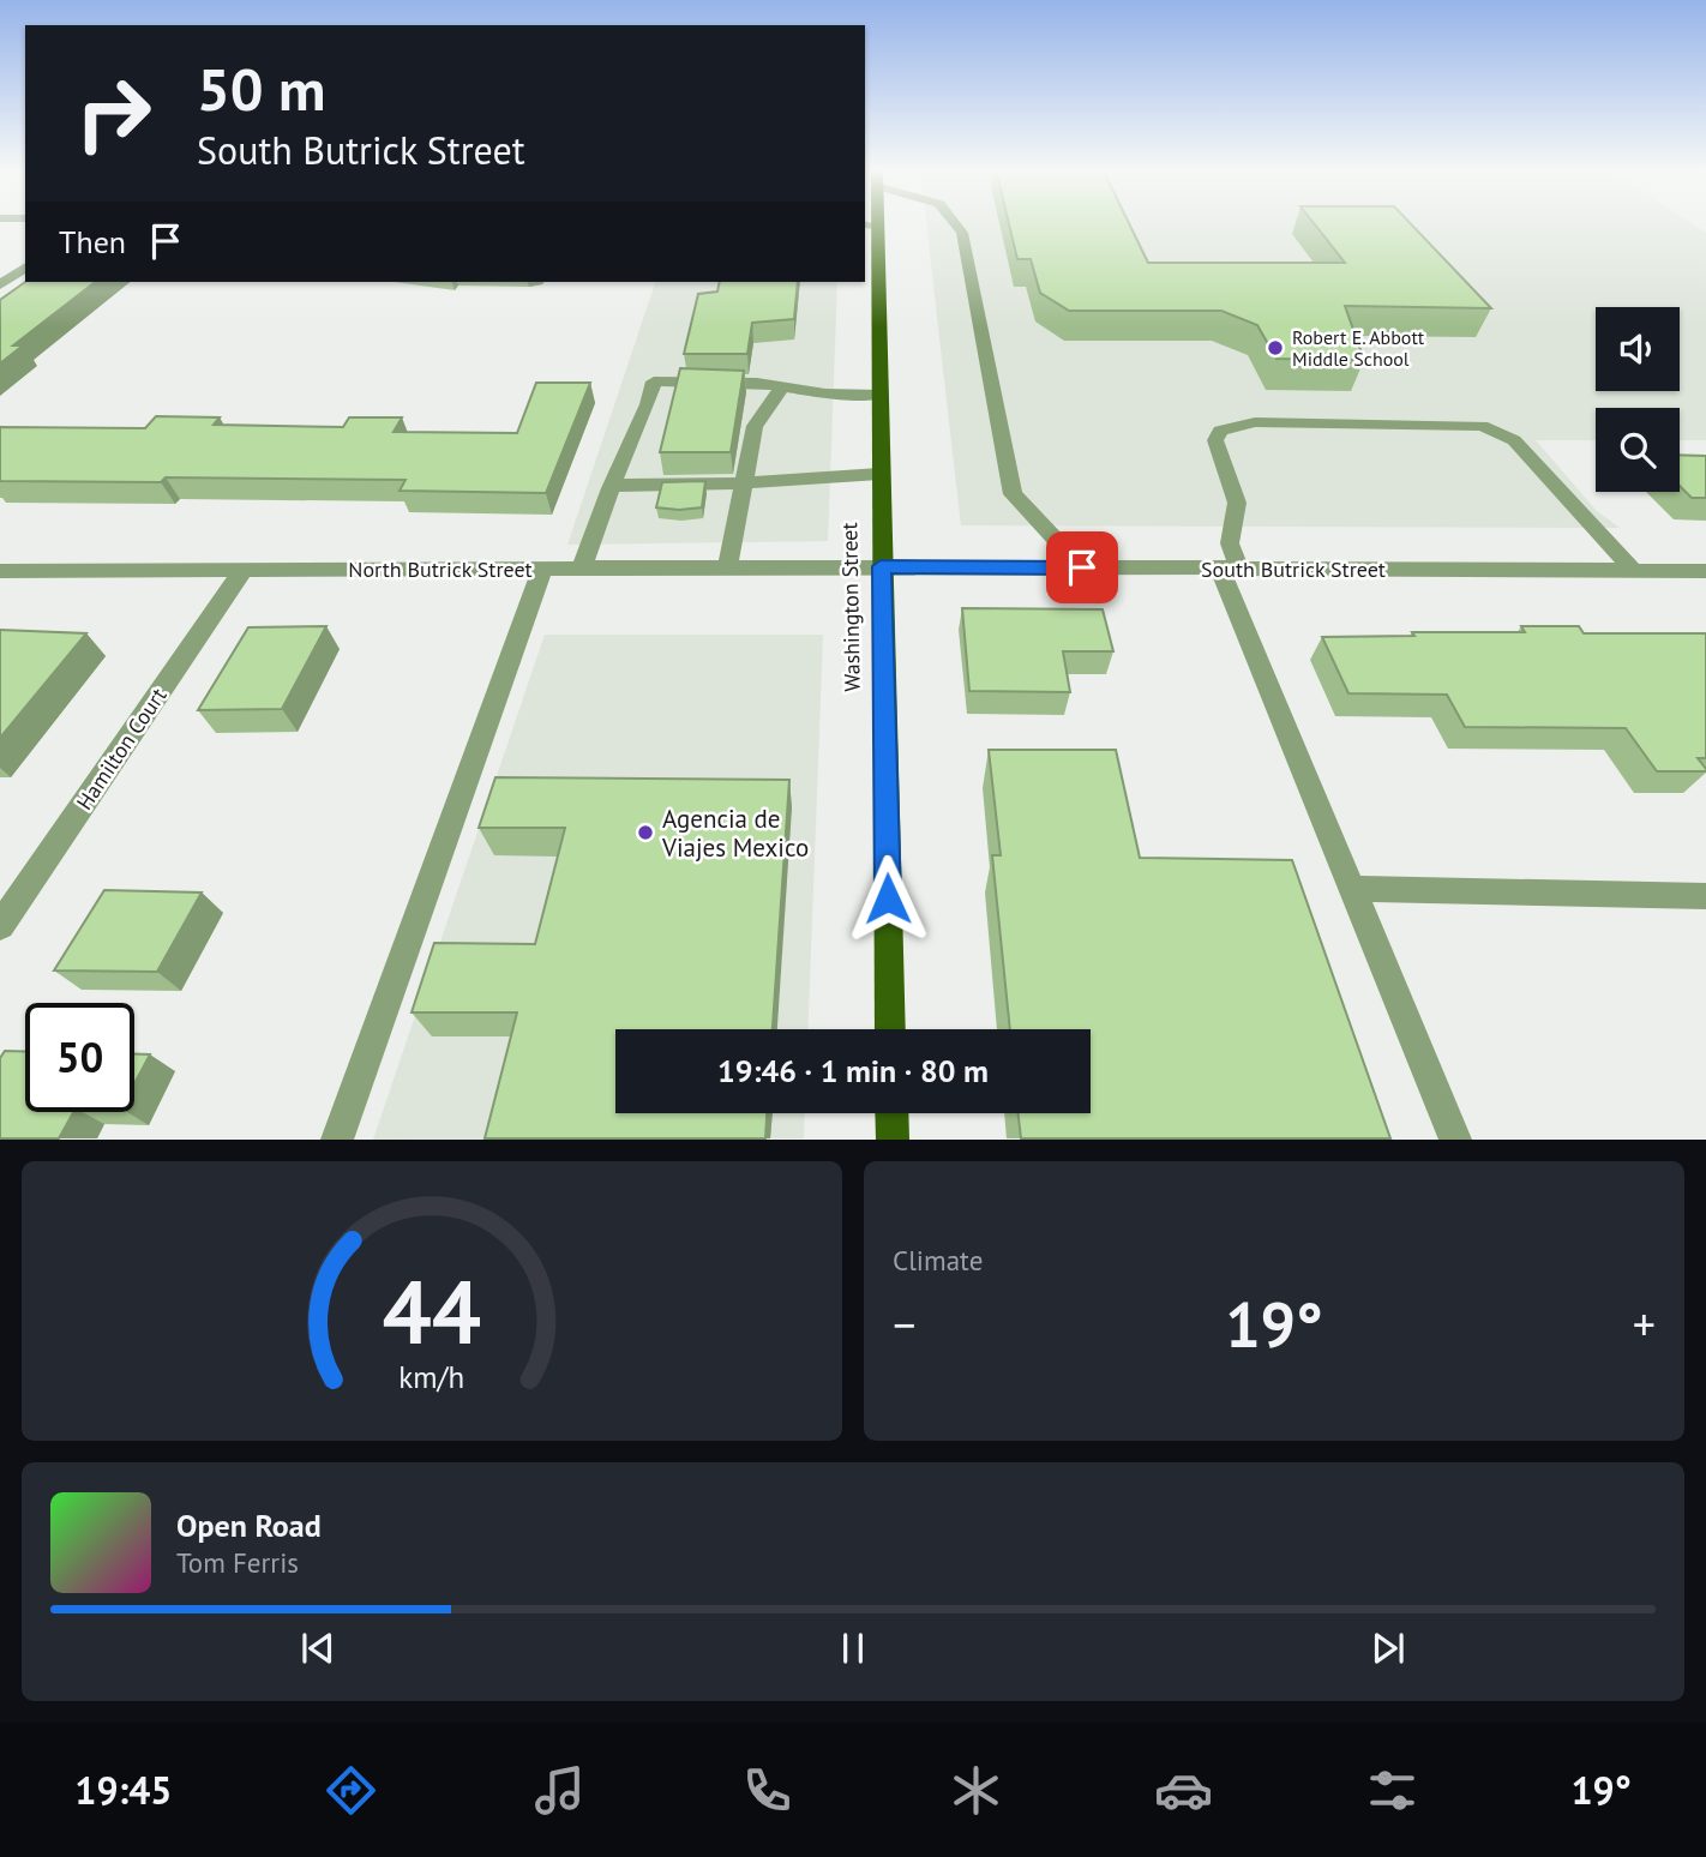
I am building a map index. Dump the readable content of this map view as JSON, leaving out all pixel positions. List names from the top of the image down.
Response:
{
  "streets": {
    "main road": ["Washington Street"],
    "street": ["North Butrick Street", "South Butrick Street", "Hamilton Court"]
  },
  "crossings": [
    ["North Butrick Street", "South Butrick Street"],
    ["North Butrick Street", "Washington Street"],
    ["North Butrick Street", "Hamilton Court"],
    ["South Butrick Street", "Washington Street"]
  ],
  "places": ["Robert E. Abbott Middle School", "Agencia de Viajes Mexico"],
  "page": {
    "turn": ["50 m", "South Butrick Street"],
    "then": "Then",
    "limit": "50",
    "trip": "19:46 · 1 min · 80 m",
    "tile": "Climate",
    "heat": ["−", "19°", "+"],
    "song": ["Open Road", "Tom Ferris"],
    "tabs": ["19:45", "19°"],
    "gauge": ["44", "km/h"]
  }
}
